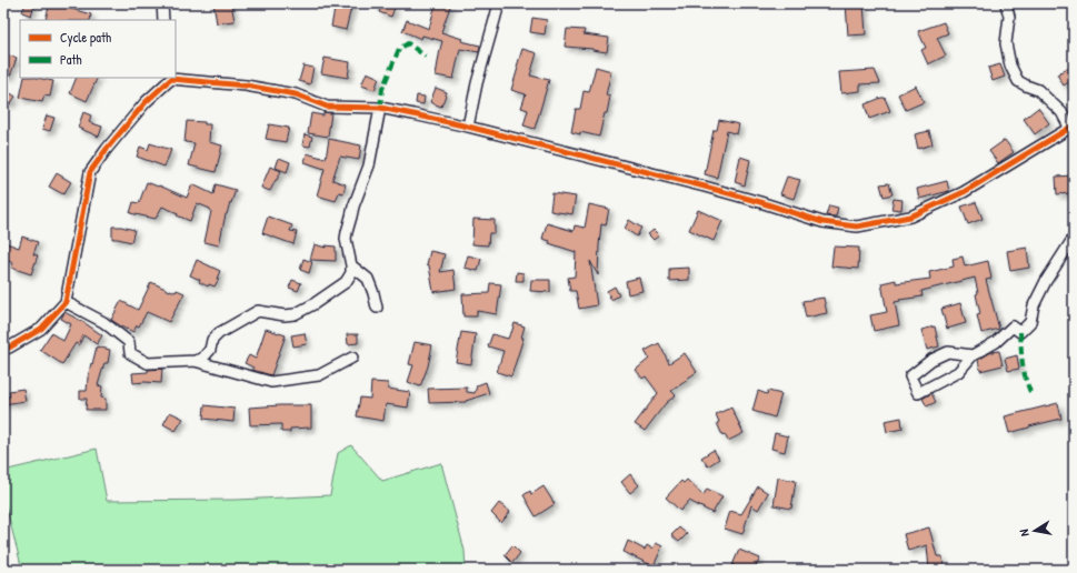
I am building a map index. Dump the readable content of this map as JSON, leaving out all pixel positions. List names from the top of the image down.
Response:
{
  "legend": ["Cycle path", "Path"],
  "north": "left"
}
